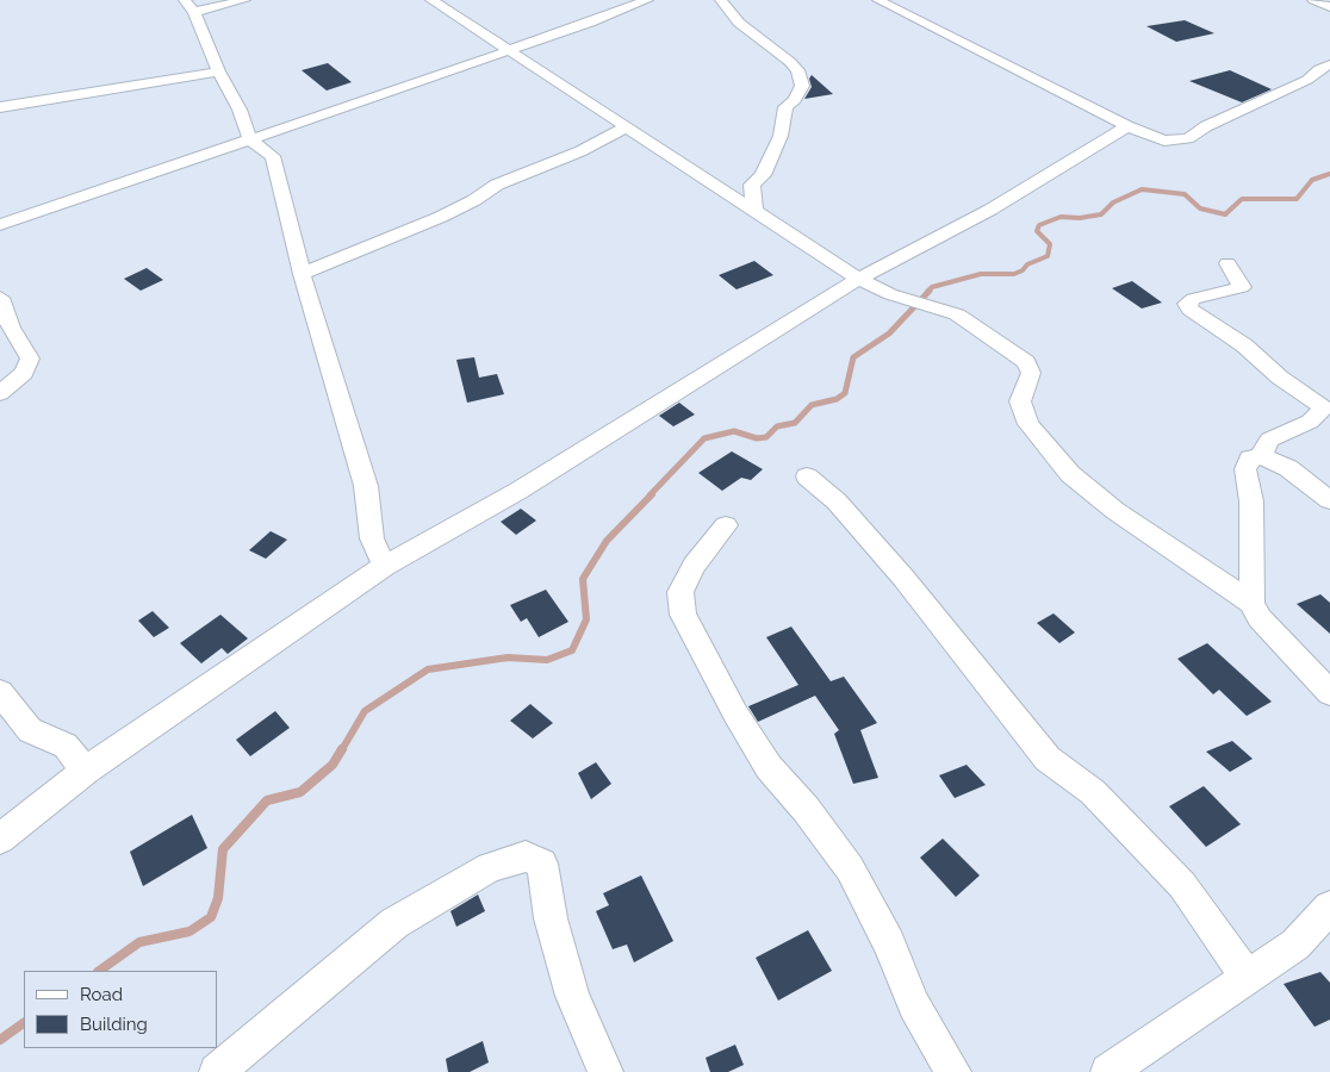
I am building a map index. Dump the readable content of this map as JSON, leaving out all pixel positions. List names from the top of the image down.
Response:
{
  "legend": ["Road", "Building"]
}
